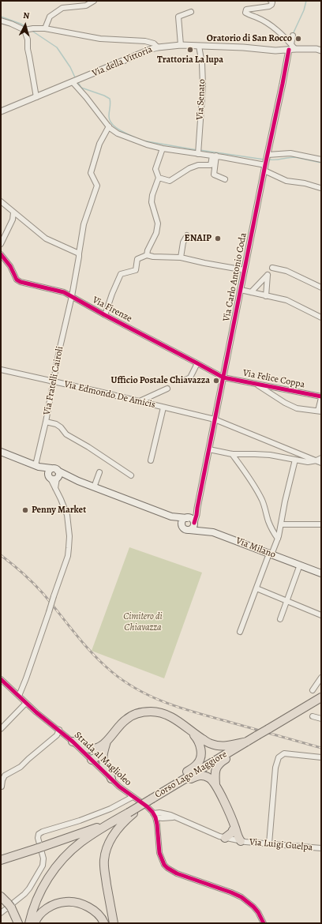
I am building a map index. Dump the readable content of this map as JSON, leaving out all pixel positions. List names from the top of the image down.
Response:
{
  "streets": {
    "highway": ["Corso Lago Maggiore"],
    "main road": ["Via Milano"],
    "street": [
      "Via della Vittoria",
      "Via Senato",
      "Via Carlo Antonio Coda",
      "Via Firenze",
      "Via Felice Coppa",
      "Via Fratelli Cairoli",
      "Via Edmondo De Amicis",
      "Strada al Maglioleo",
      "Via Luigi Guelpa"
    ]
  },
  "crossings": [
    ["Via della Vittoria", "Via Senato"],
    ["Via della Vittoria", "Via Carlo Antonio Coda"],
    ["Via Carlo Antonio Coda", "Via Firenze"],
    ["Via Carlo Antonio Coda", "Via Felice Coppa"],
    ["Via Carlo Antonio Coda", "Via Edmondo De Amicis"],
    ["Via Carlo Antonio Coda", "Via Milano"],
    ["Via Firenze", "Via Felice Coppa"],
    ["Via Firenze", "Via Fratelli Cairoli"],
    ["Via Fratelli Cairoli", "Via Edmondo De Amicis"]
  ],
  "parks": ["Cimitero di Chiavazza"],
  "places": [
    "Oratorio di San Rocco",
    "Trattoria La lupa",
    "ENAIP",
    "Ufficio Postale Chiavazza",
    "Penny Market"
  ],
  "north": "top"
}
